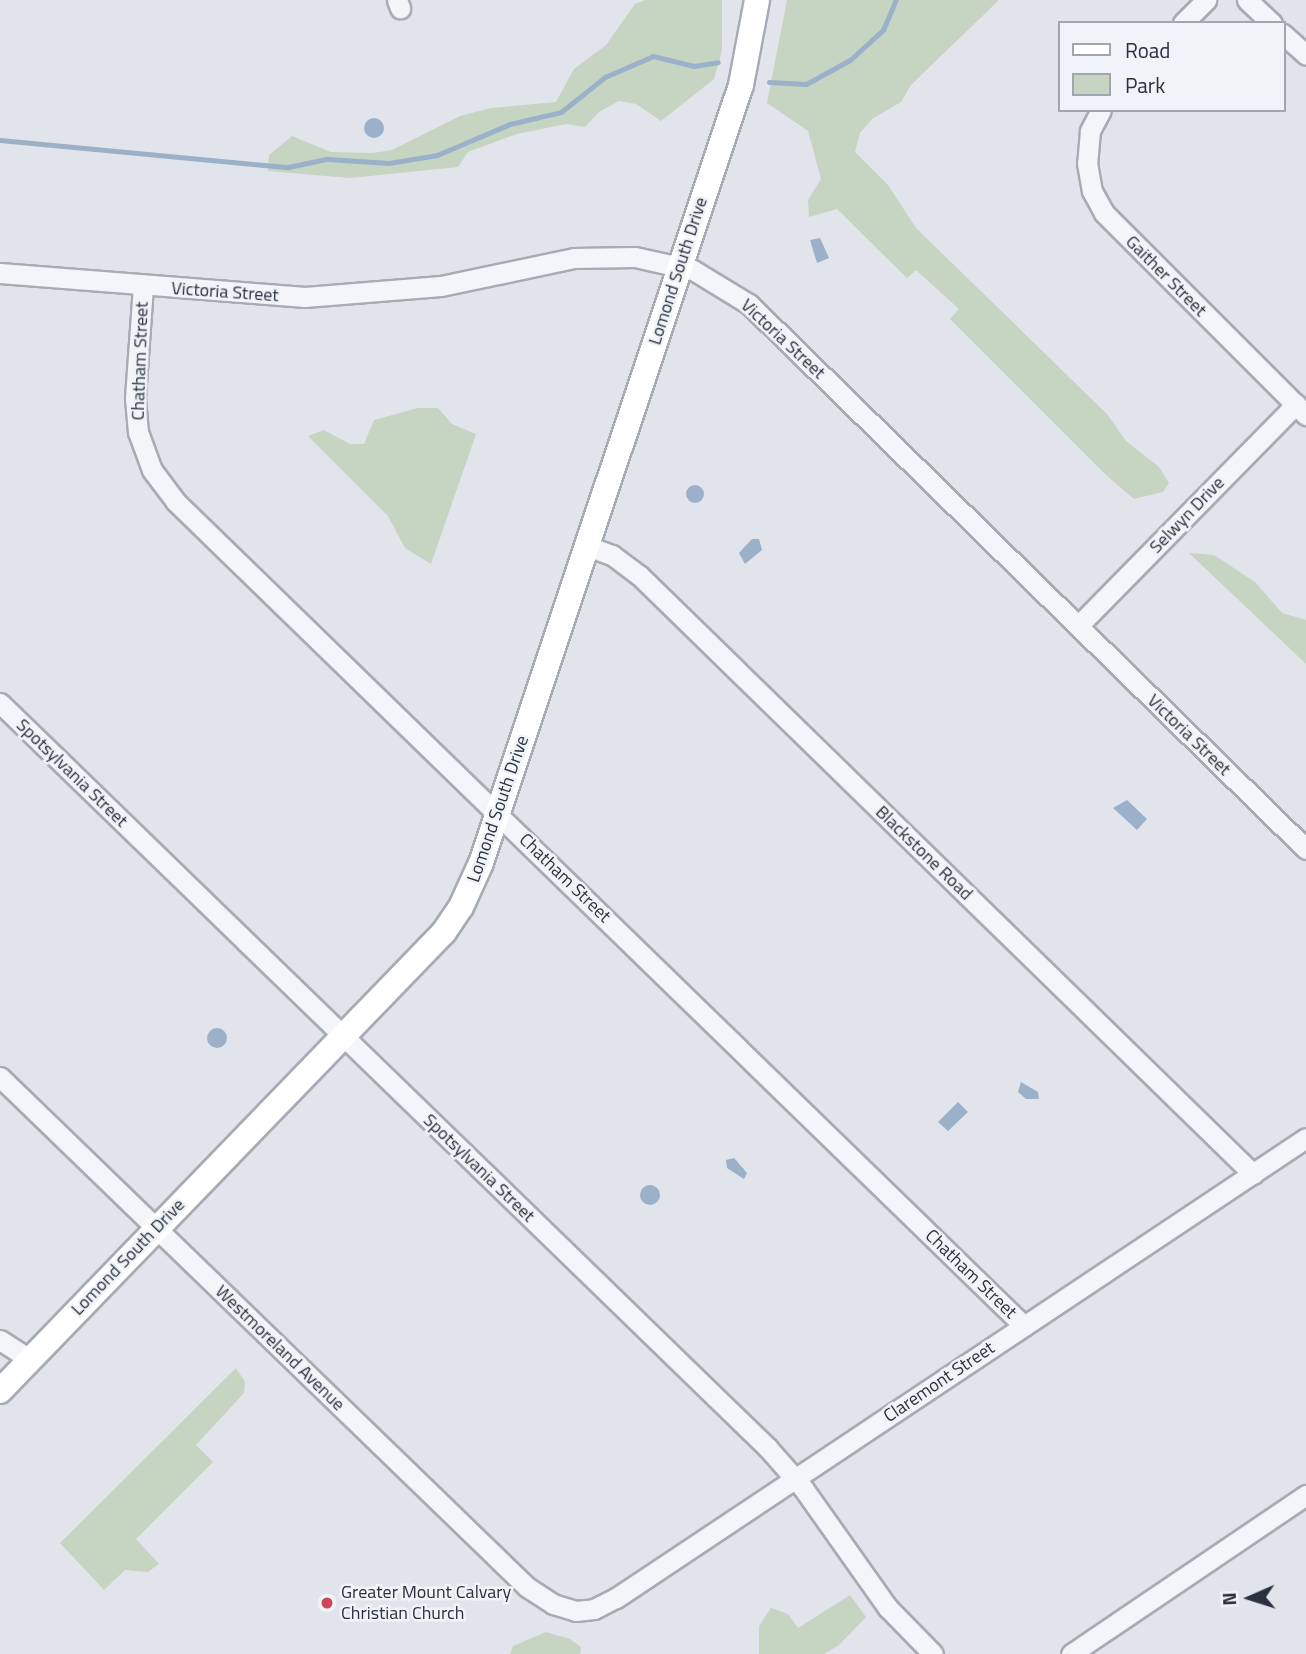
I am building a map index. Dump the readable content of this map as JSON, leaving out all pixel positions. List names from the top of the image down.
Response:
{
  "streets": {
    "main road": ["Lomond South Drive"],
    "street": [
      "Gaither Street",
      "Victoria Street",
      "Chatham Street",
      "Selwyn Drive",
      "Spotsylvania Street",
      "Blackstone Road",
      "Westmoreland Avenue",
      "Claremont Street"
    ]
  },
  "crossings": [
    ["Lomond South Drive", "Victoria Street"],
    ["Lomond South Drive", "Chatham Street"],
    ["Lomond South Drive", "Spotsylvania Street"],
    ["Lomond South Drive", "Blackstone Road"],
    ["Lomond South Drive", "Westmoreland Avenue"],
    ["Gaither Street", "Selwyn Drive"],
    ["Victoria Street", "Chatham Street"],
    ["Victoria Street", "Selwyn Drive"],
    ["Chatham Street", "Claremont Street"],
    ["Spotsylvania Street", "Claremont Street"],
    ["Blackstone Road", "Claremont Street"],
    ["Westmoreland Avenue", "Claremont Street"]
  ],
  "places": ["Greater Mount Calvary Christian Church"],
  "legend": ["Road", "Park"],
  "north": "left"
}
